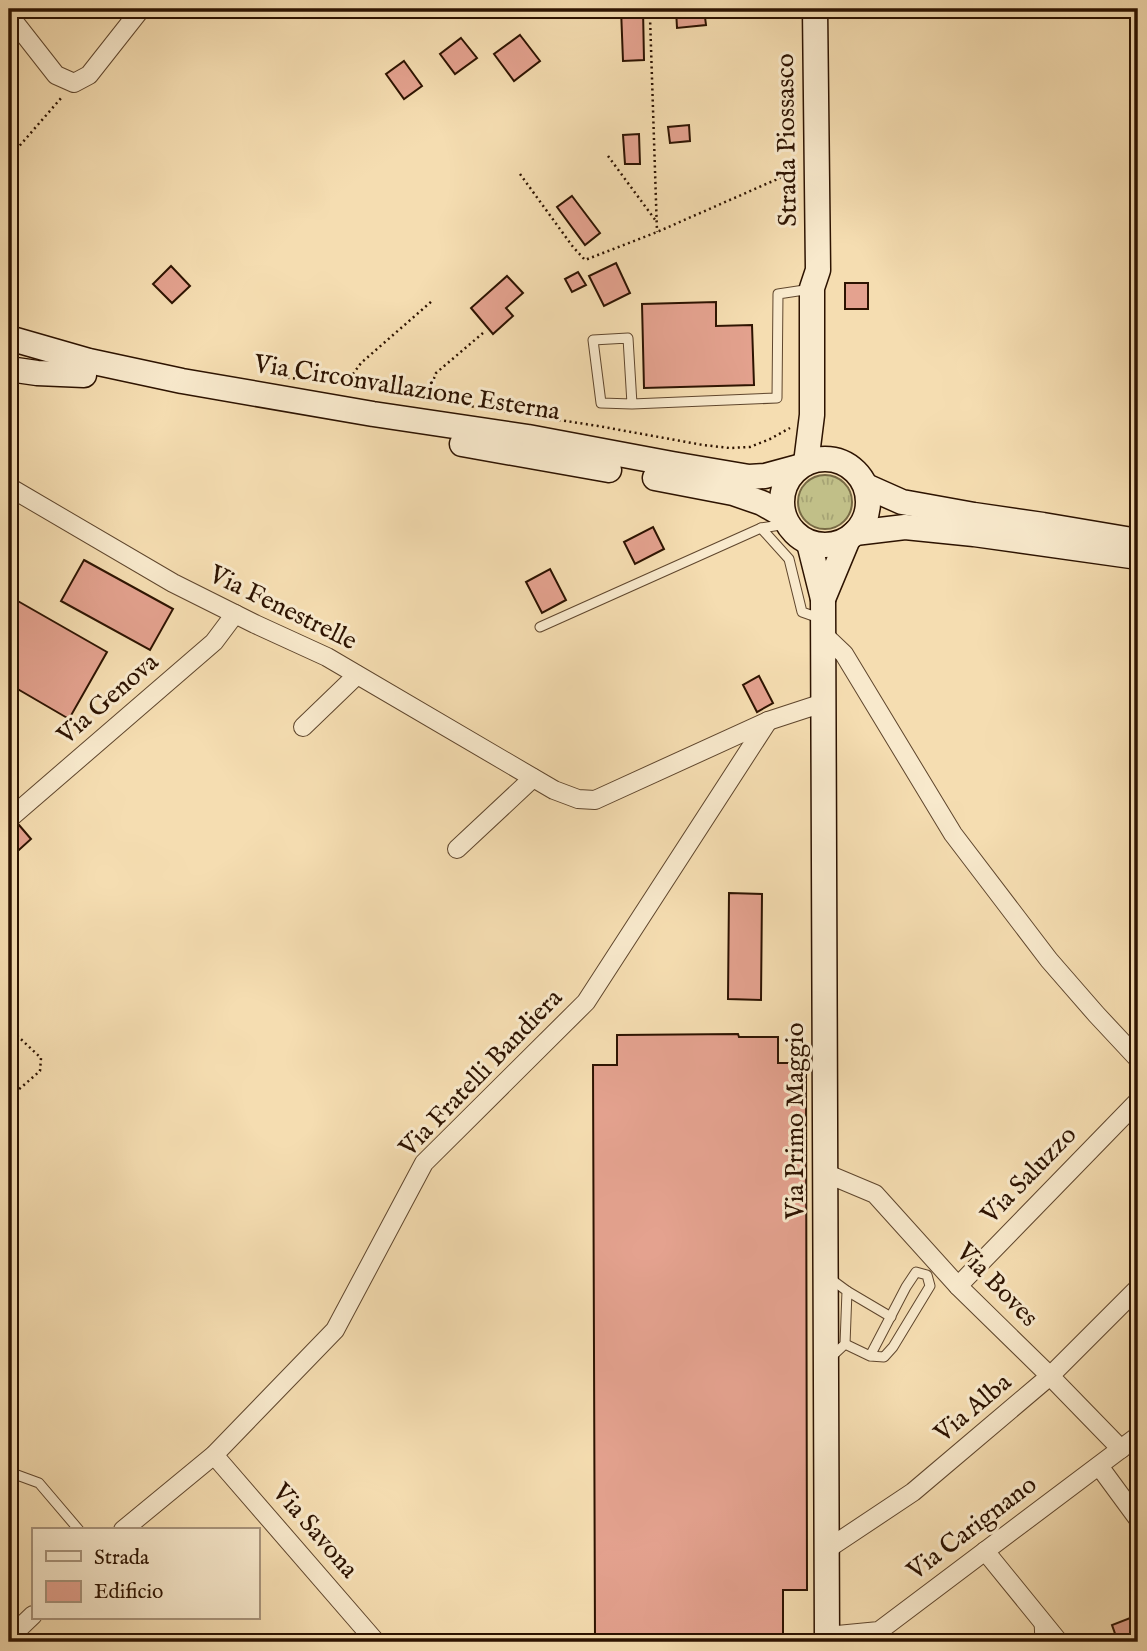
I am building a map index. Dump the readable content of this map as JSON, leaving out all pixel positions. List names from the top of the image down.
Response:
{
  "streets": {
    "main road": ["Strada Piossasco", "Via Circonvallazione Esterna", "Via Primo Maggio"],
    "street": [
      "Via Fenestrelle",
      "Via Genova",
      "Via Fratelli Bandiera",
      "Via Saluzzo",
      "Via Boves",
      "Via Alba",
      "Via Carignano",
      "Via Savona"
    ]
  },
  "crossings": [
    ["Strada Piossasco", "Via Circonvallazione Esterna"],
    ["Strada Piossasco", "Via Primo Maggio"],
    ["Via Circonvallazione Esterna", "Via Primo Maggio"],
    ["Via Fenestrelle", "Via Genova"],
    ["Via Fenestrelle", "Via Fratelli Bandiera"],
    ["Via Fenestrelle", "Via Primo Maggio"],
    ["Via Fratelli Bandiera", "Via Savona"],
    ["Via Primo Maggio", "Via Boves"],
    ["Via Primo Maggio", "Via Alba"],
    ["Via Primo Maggio", "Via Carignano"],
    ["Via Saluzzo", "Via Boves"],
    ["Via Boves", "Via Alba"],
    ["Via Boves", "Via Carignano"]
  ],
  "legend": ["Strada", "Edificio"]
}
